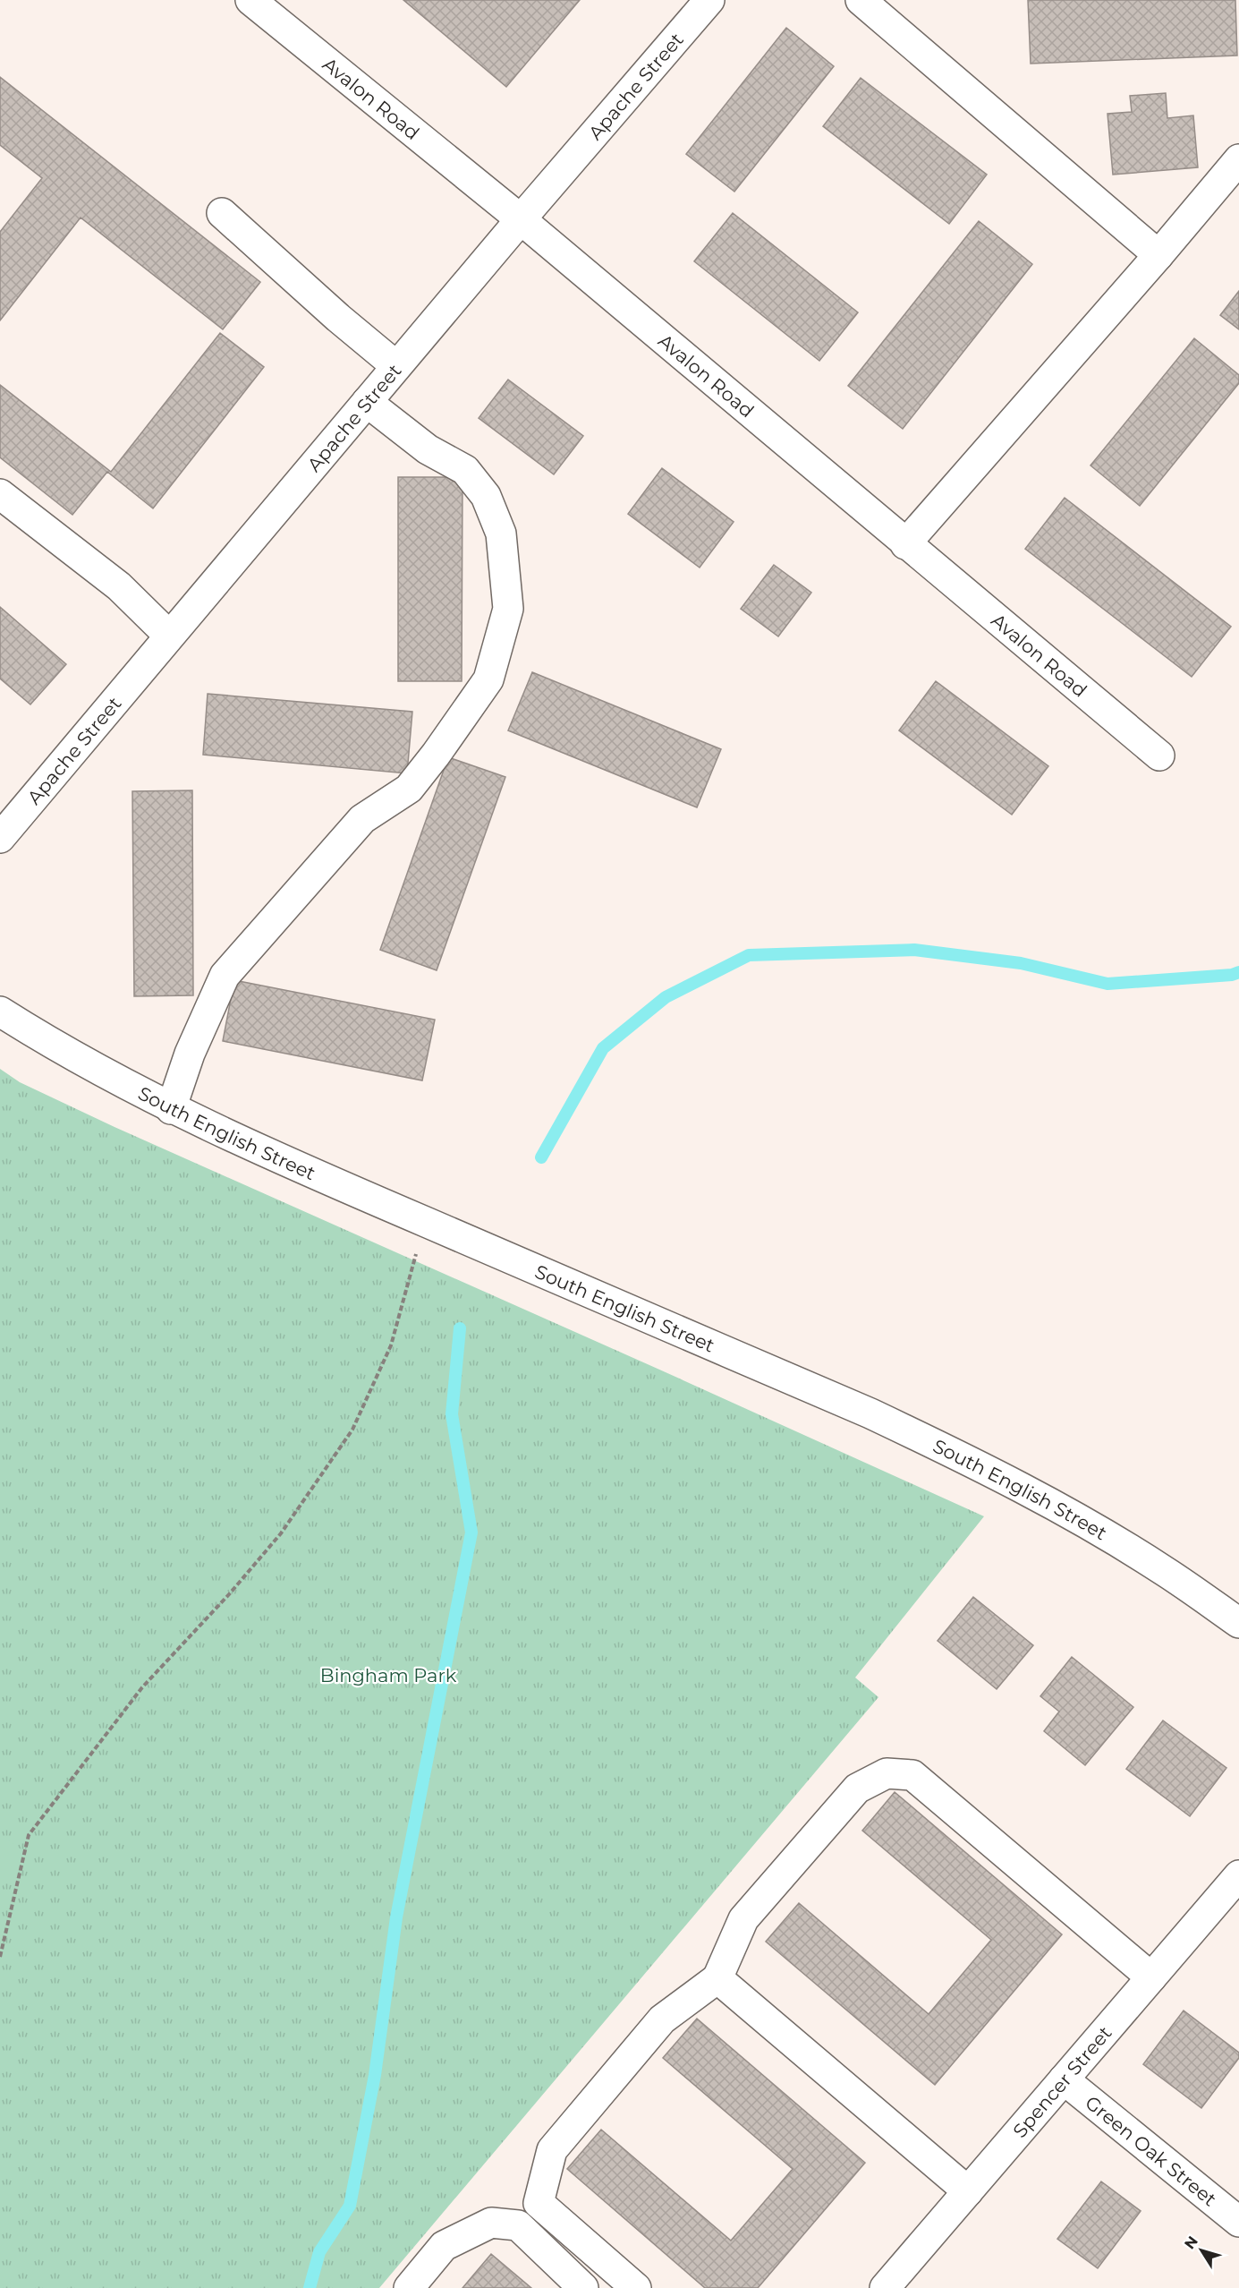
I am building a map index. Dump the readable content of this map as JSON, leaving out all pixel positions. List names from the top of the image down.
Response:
{
  "streets": {
    "street": [
      "Apache Street",
      "Avalon Road",
      "South English Street",
      "Spencer Street",
      "Green Oak Street"
    ]
  },
  "crossings": [
    ["Apache Street", "Avalon Road"],
    ["Spencer Street", "Green Oak Street"]
  ],
  "parks": ["Bingham Park"],
  "north": "top left"
}
